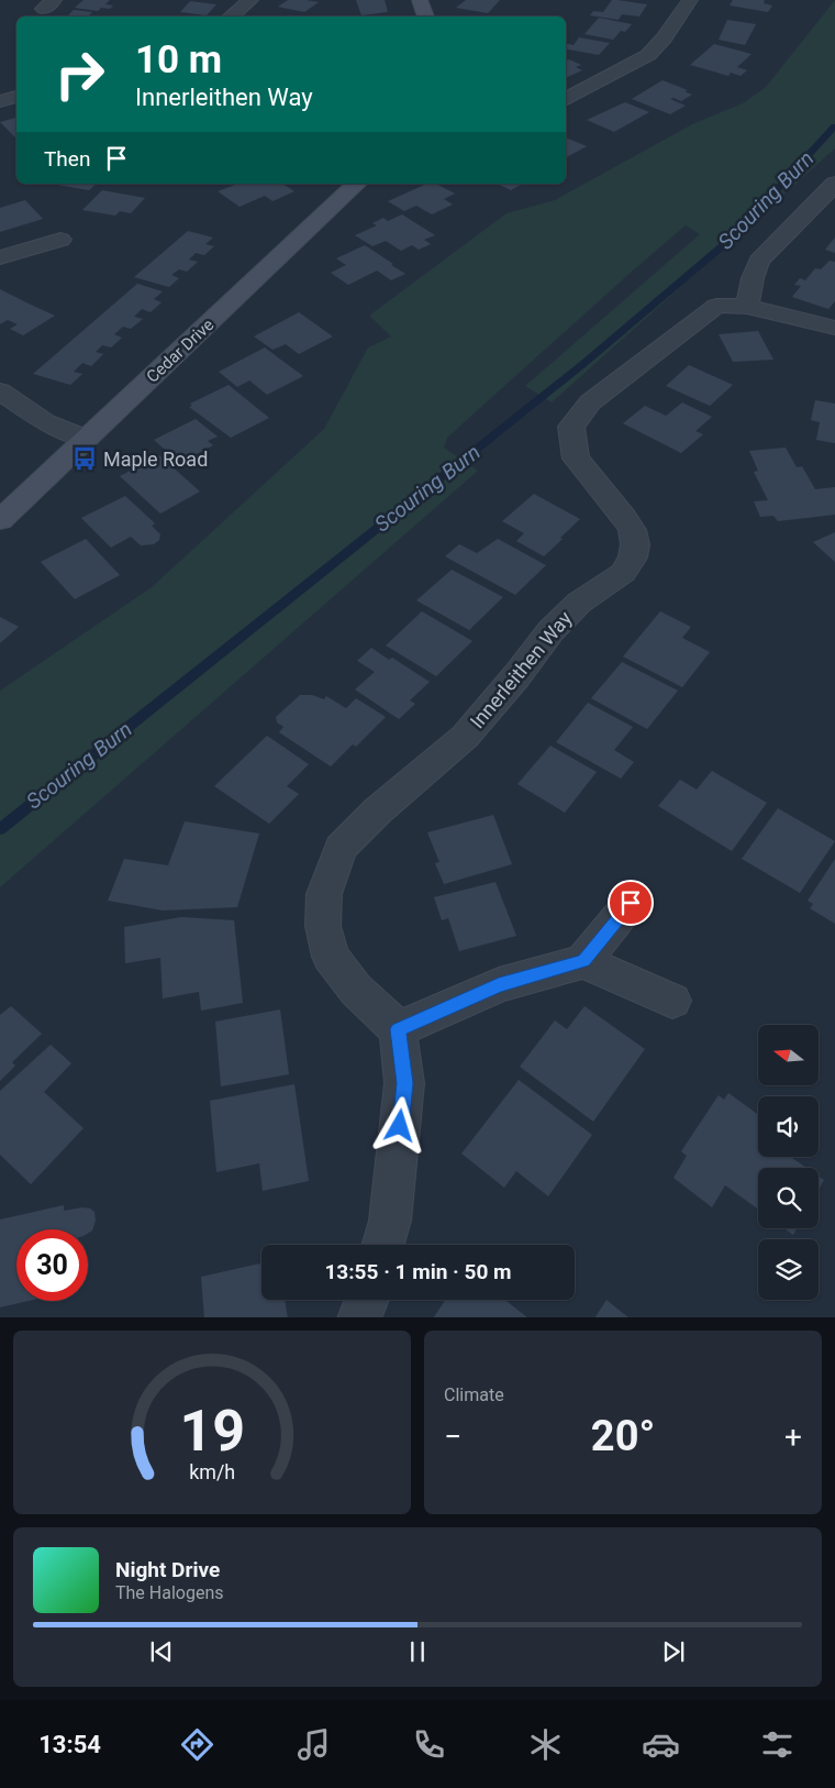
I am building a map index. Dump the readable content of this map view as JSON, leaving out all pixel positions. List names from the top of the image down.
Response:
{
  "streets": {
    "street": ["Cedar Drive", "Innerleithen Way"]
  },
  "water": ["Scouring Burn"],
  "places": {
    "bus stop": ["Maple Road"]
  },
  "north": "left",
  "page": {
    "turn": ["10 m", "Innerleithen Way"],
    "then": "Then",
    "limit": "30",
    "trip": "13:55 · 1 min · 50 m",
    "tile": "Climate",
    "heat": ["−", "20°", "+"],
    "song": ["Night Drive", "The Halogens"],
    "tabs": "13:54",
    "gauge": ["19", "km/h"]
  }
}
